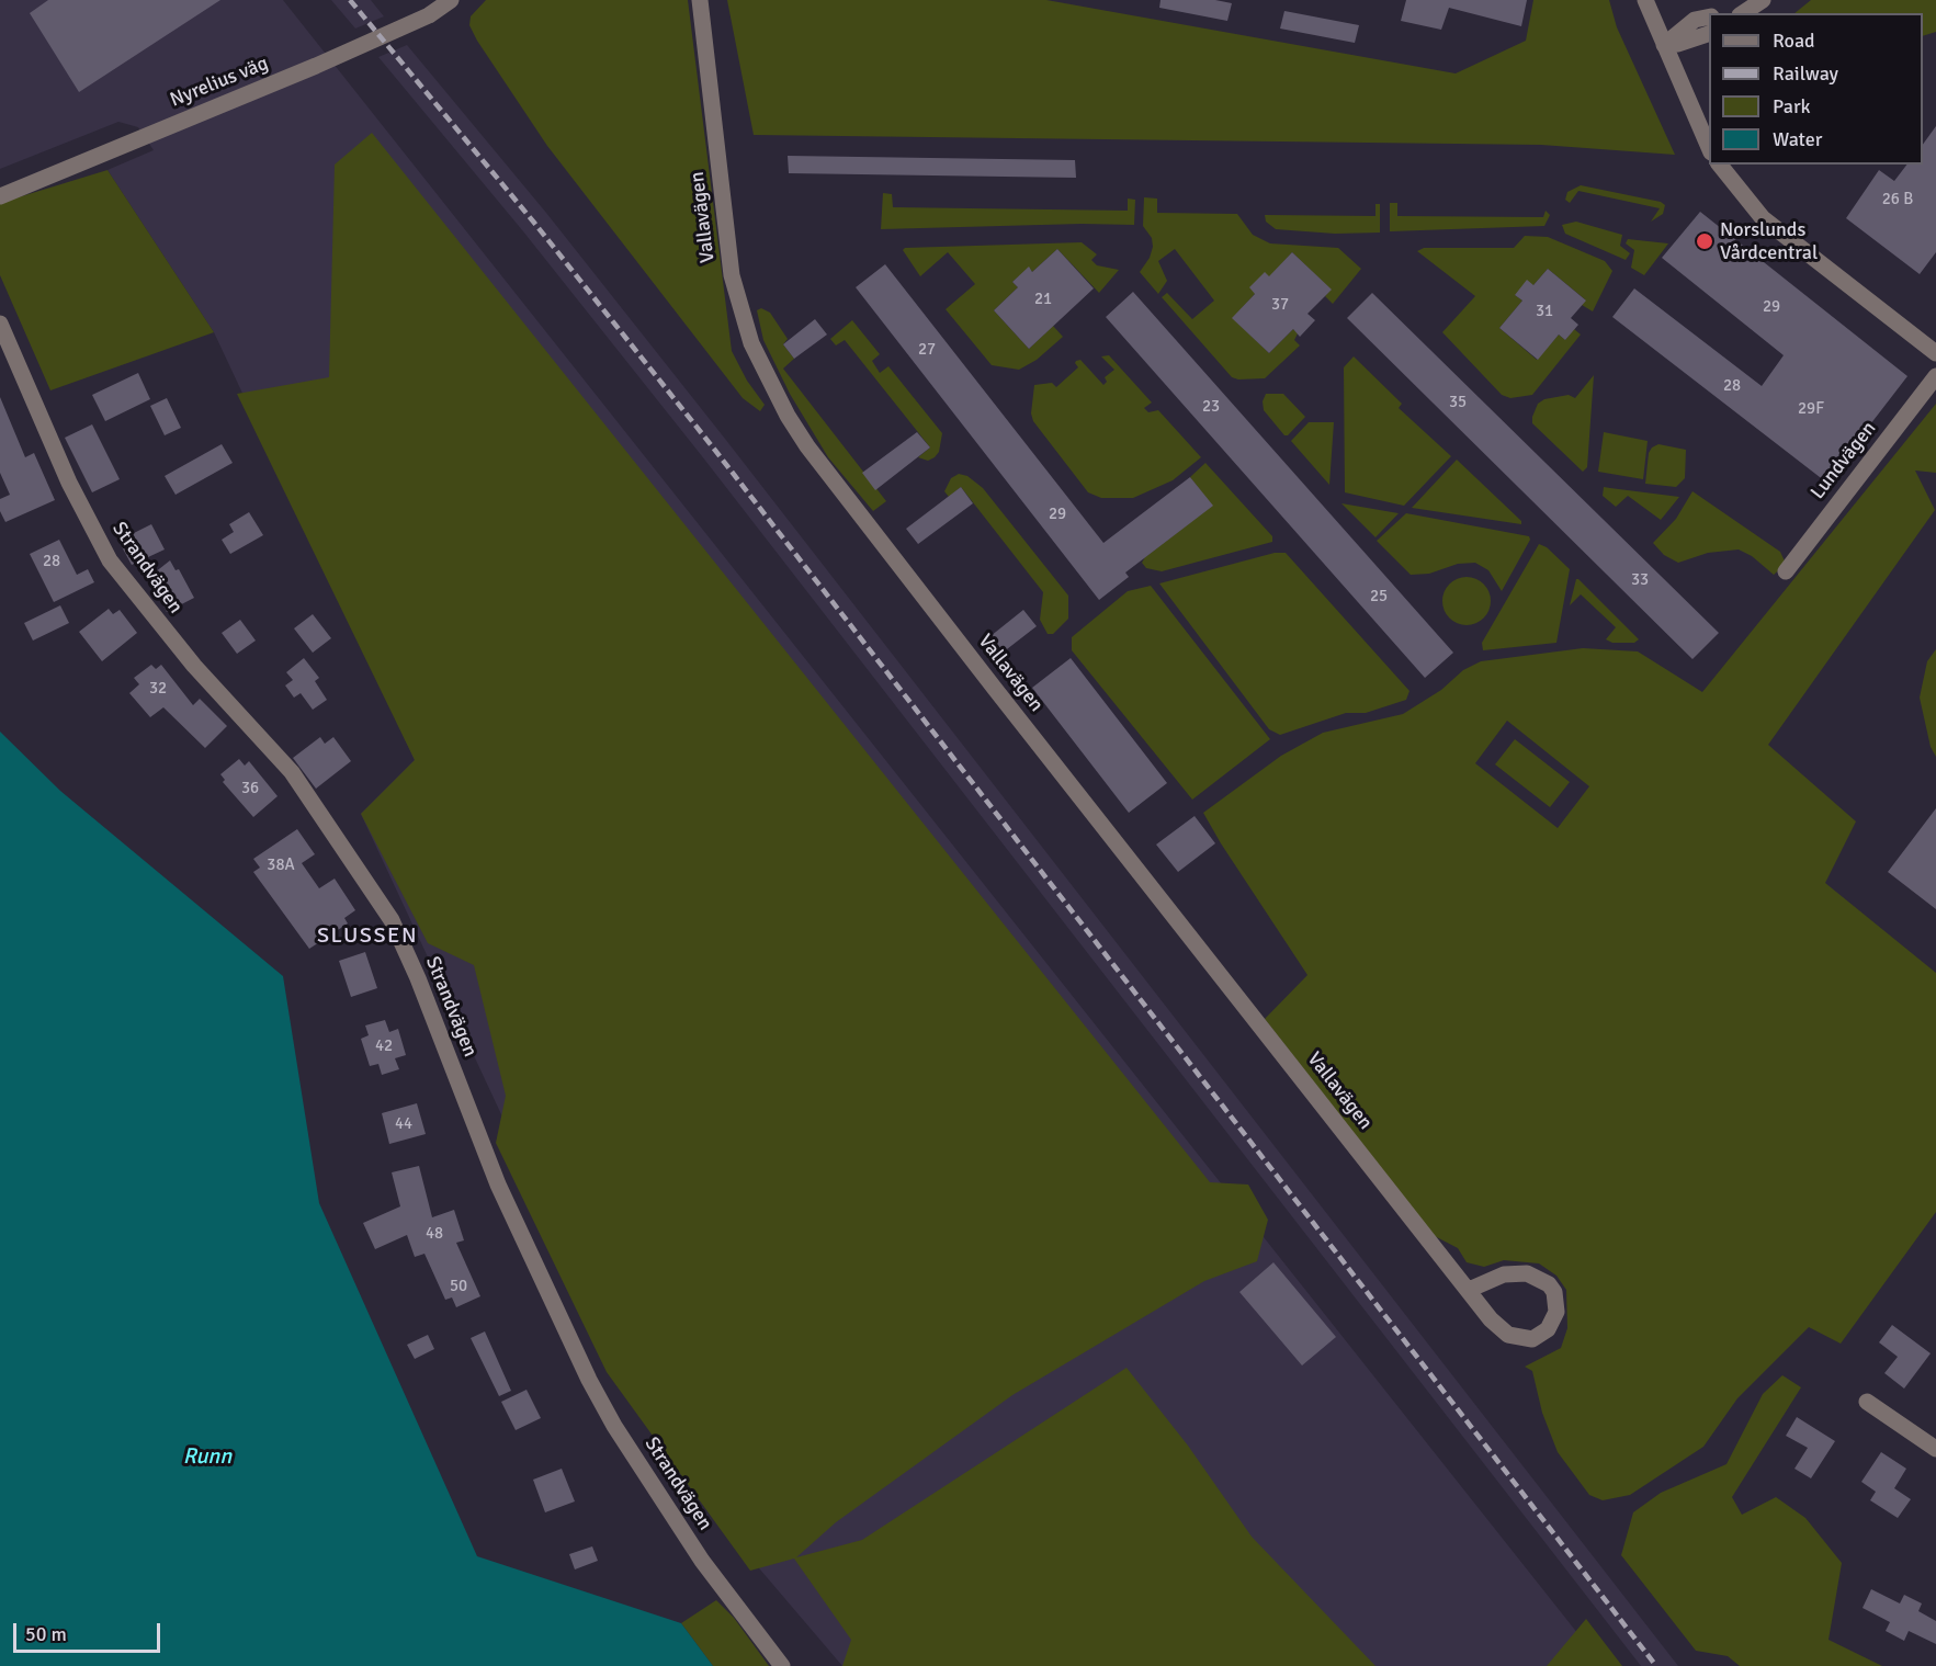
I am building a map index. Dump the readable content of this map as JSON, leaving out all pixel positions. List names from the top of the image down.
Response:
{
  "streets": {
    "street": [
      "Nyrelius väg",
      "Vallavägen",
      "Lundvägen",
      "Strandvägen"
    ]
  },
  "districts": ["SLUSSEN"],
  "water": ["Runn"],
  "places": ["Norslunds Vårdcentral"],
  "house_numbers": [
    "26 B",
    "21",
    "37",
    "29",
    "31",
    "27",
    "28",
    "35",
    "23",
    "29F",
    "29",
    "28",
    "33",
    "25",
    "32",
    "36",
    "38A",
    "42",
    "44",
    "48",
    "50"
  ],
  "legend": [
    "Road",
    "Railway",
    "Park",
    "Water"
  ],
  "scale_bar": "50 m"
}
